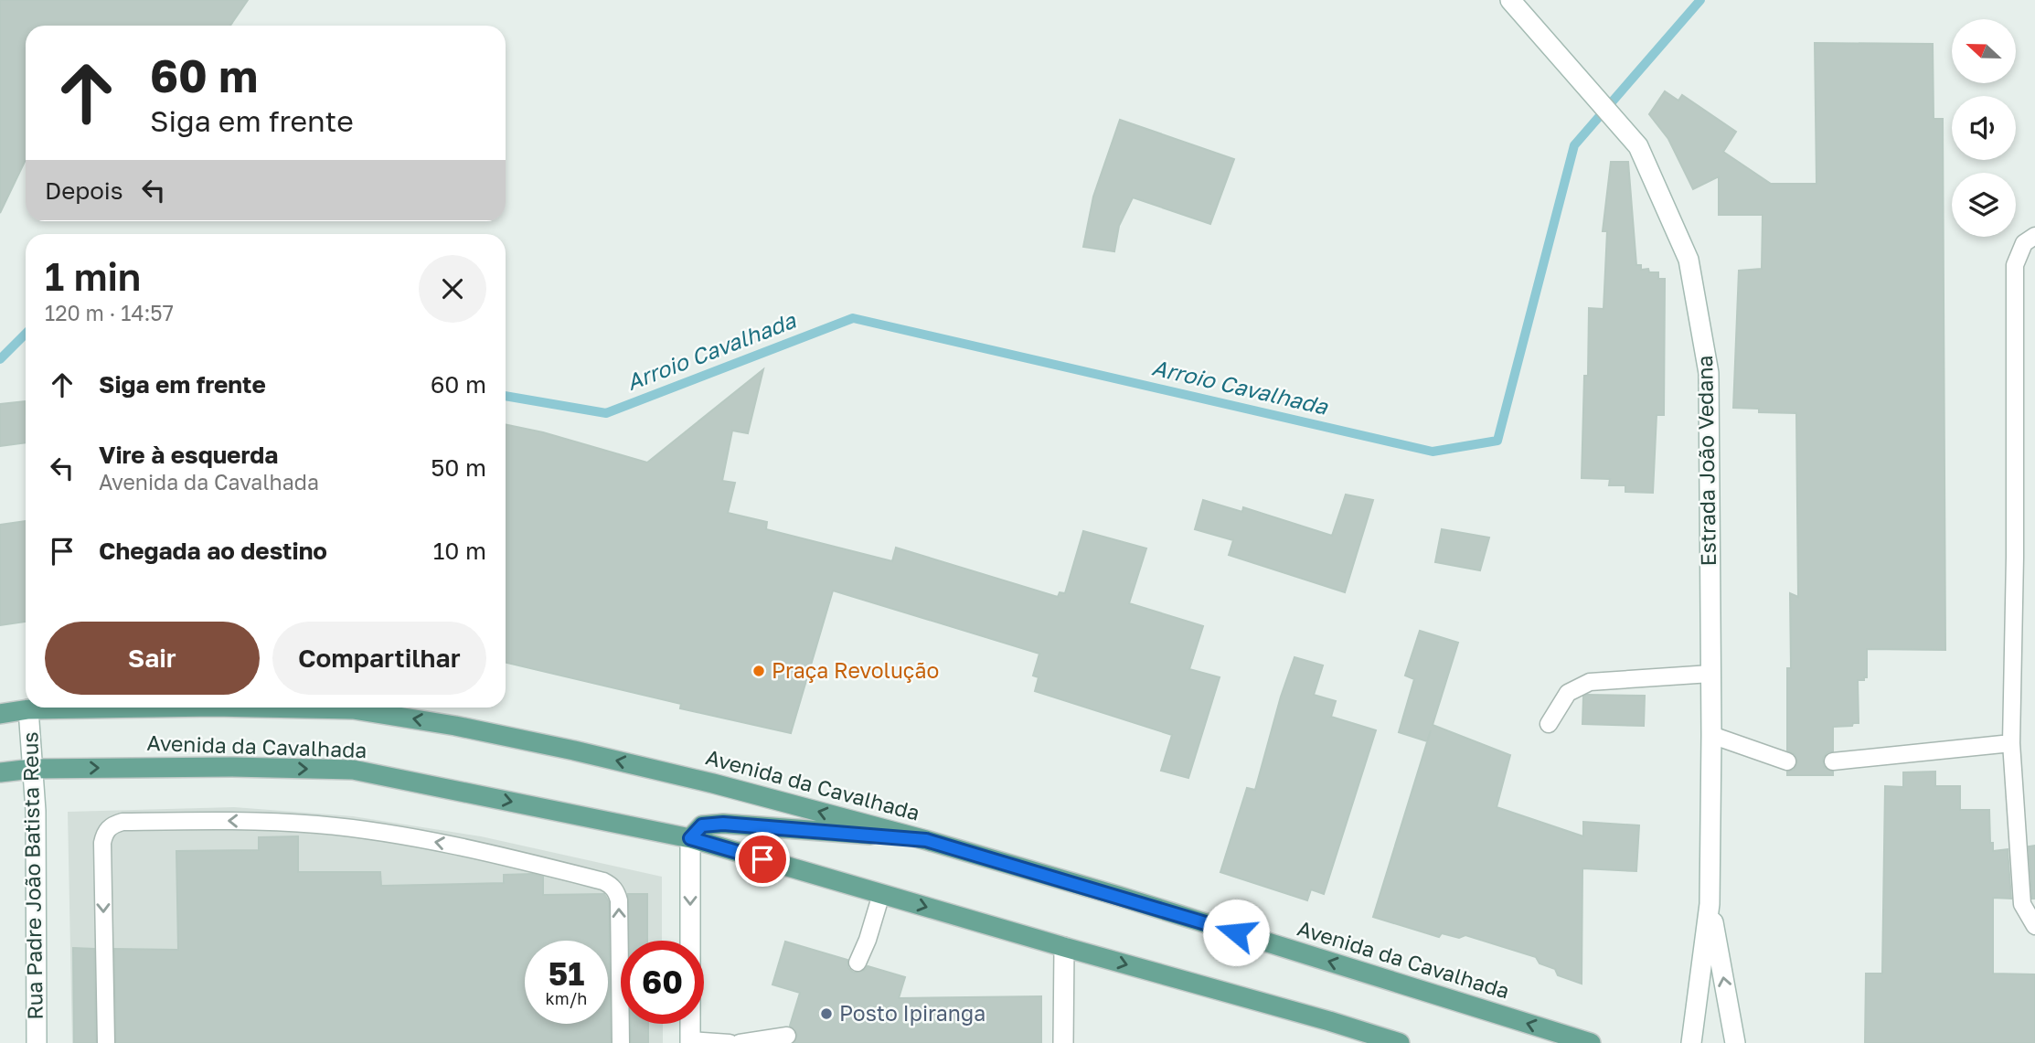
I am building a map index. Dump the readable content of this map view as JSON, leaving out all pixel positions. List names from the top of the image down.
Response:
{
  "streets": {
    "main road": ["Avenida da Cavalhada"],
    "street": ["Estrada João Vedana", "Rua Padre João Batista Reus"]
  },
  "crossings": [
    ["Avenida da Cavalhada", "Rua Padre João Batista Reus"]
  ],
  "water": ["Arroio Cavalhada"],
  "places": ["Praça Revolução", "Posto Ipiranga"],
  "north": "left",
  "page": {
    "turn": ["60 m", "Siga em frente"],
    "then": "Depois",
    "heading": ["1 min", "120 m · 14:57"],
    "list": [
      {
        "name": "Siga em frente",
        "value": "60 m"
      },
      {
        "name": "Vire à esquerda",
        "note": "Avenida da Cavalhada",
        "value": "50 m"
      },
      {
        "name": "Chegada ao destino",
        "value": "10 m"
      }
    ],
    "buttons": ["Sair", "Compartilhar"],
    "speed": "51 km/h",
    "limit": "60"
  }
}
